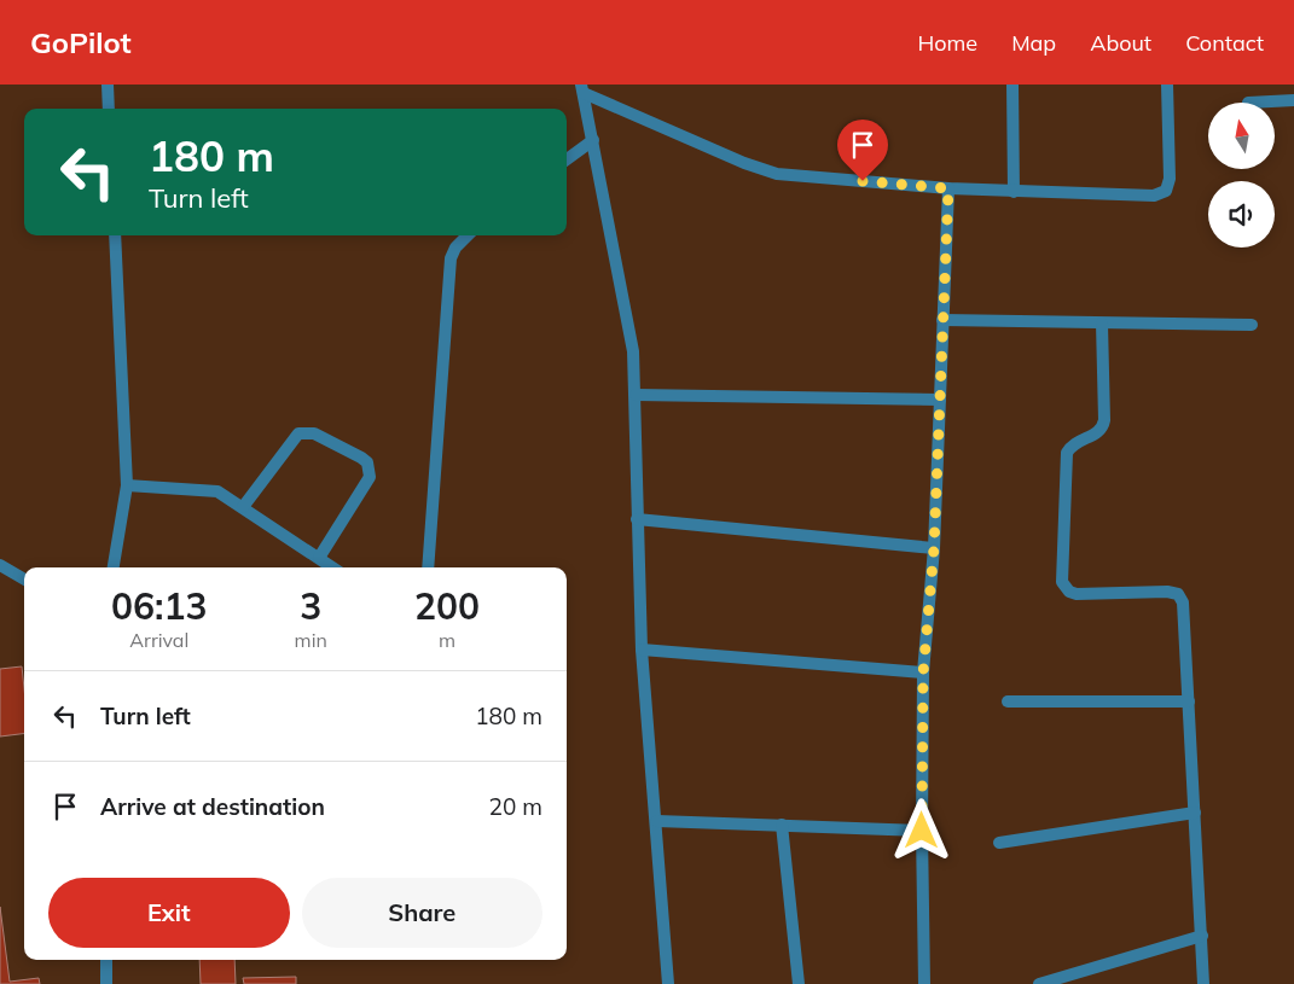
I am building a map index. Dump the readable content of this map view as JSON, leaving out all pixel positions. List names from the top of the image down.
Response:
{
  "north": "top",
  "page": {
    "header": "GoPilot",
    "nav": [
      "Home",
      "Map",
      "About",
      "Contact"
    ],
    "turn": ["180 m", "Turn left"],
    "eta": [
      "06:13",
      "Arrival",
      "3",
      "min",
      "200",
      "m"
    ],
    "list": [
      {
        "name": "Turn left",
        "value": "180 m"
      },
      {
        "name": "Arrive at destination",
        "value": "20 m"
      }
    ],
    "buttons": ["Exit", "Share"]
  }
}
